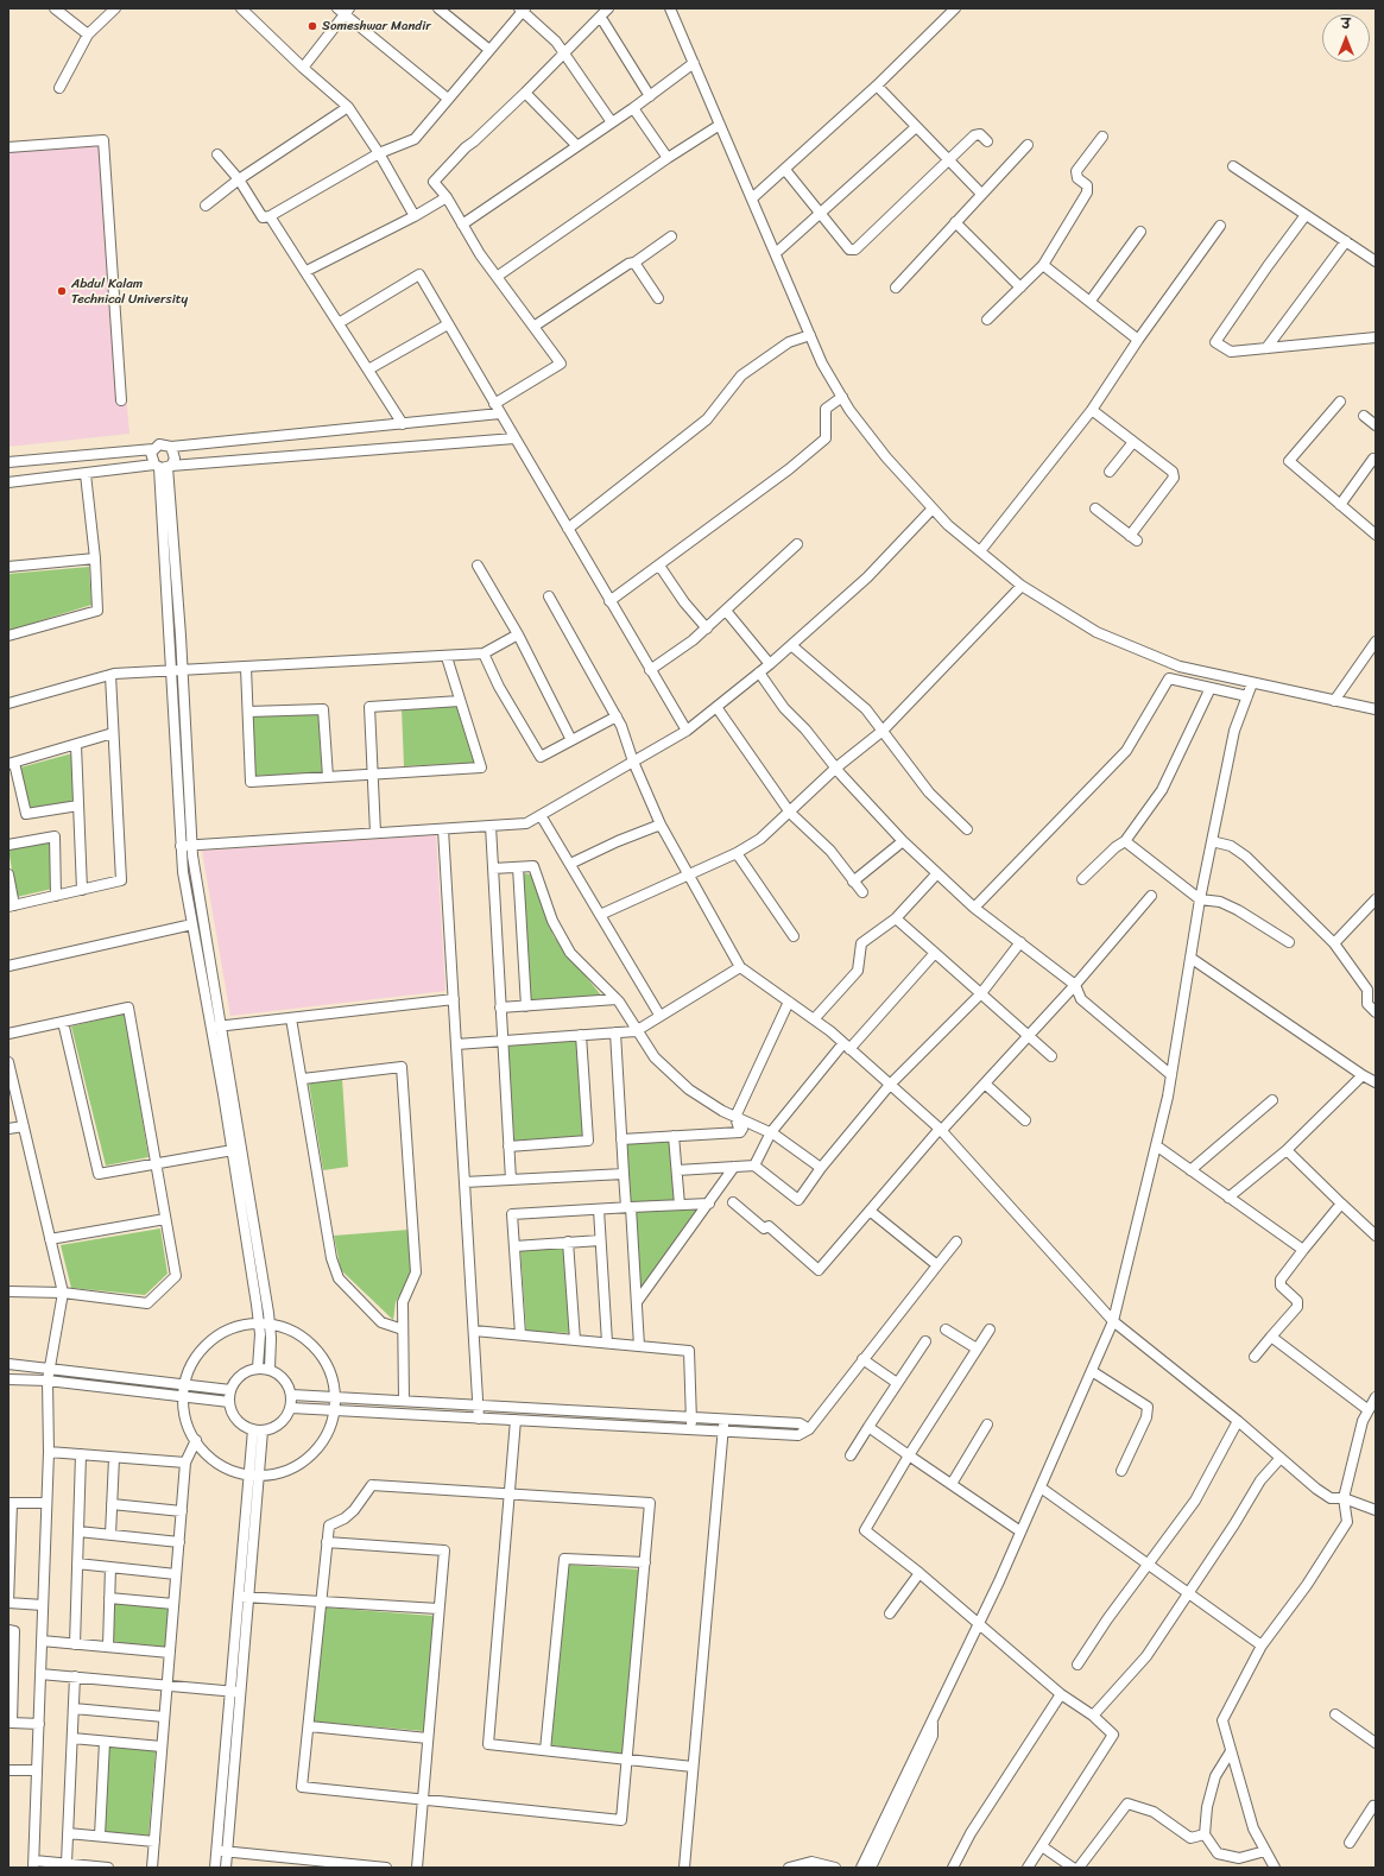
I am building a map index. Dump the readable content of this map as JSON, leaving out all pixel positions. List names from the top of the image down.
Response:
{
  "places": ["Someshwar Mandir", "Abdul Kalam Technical University"],
  "north": "top"
}
